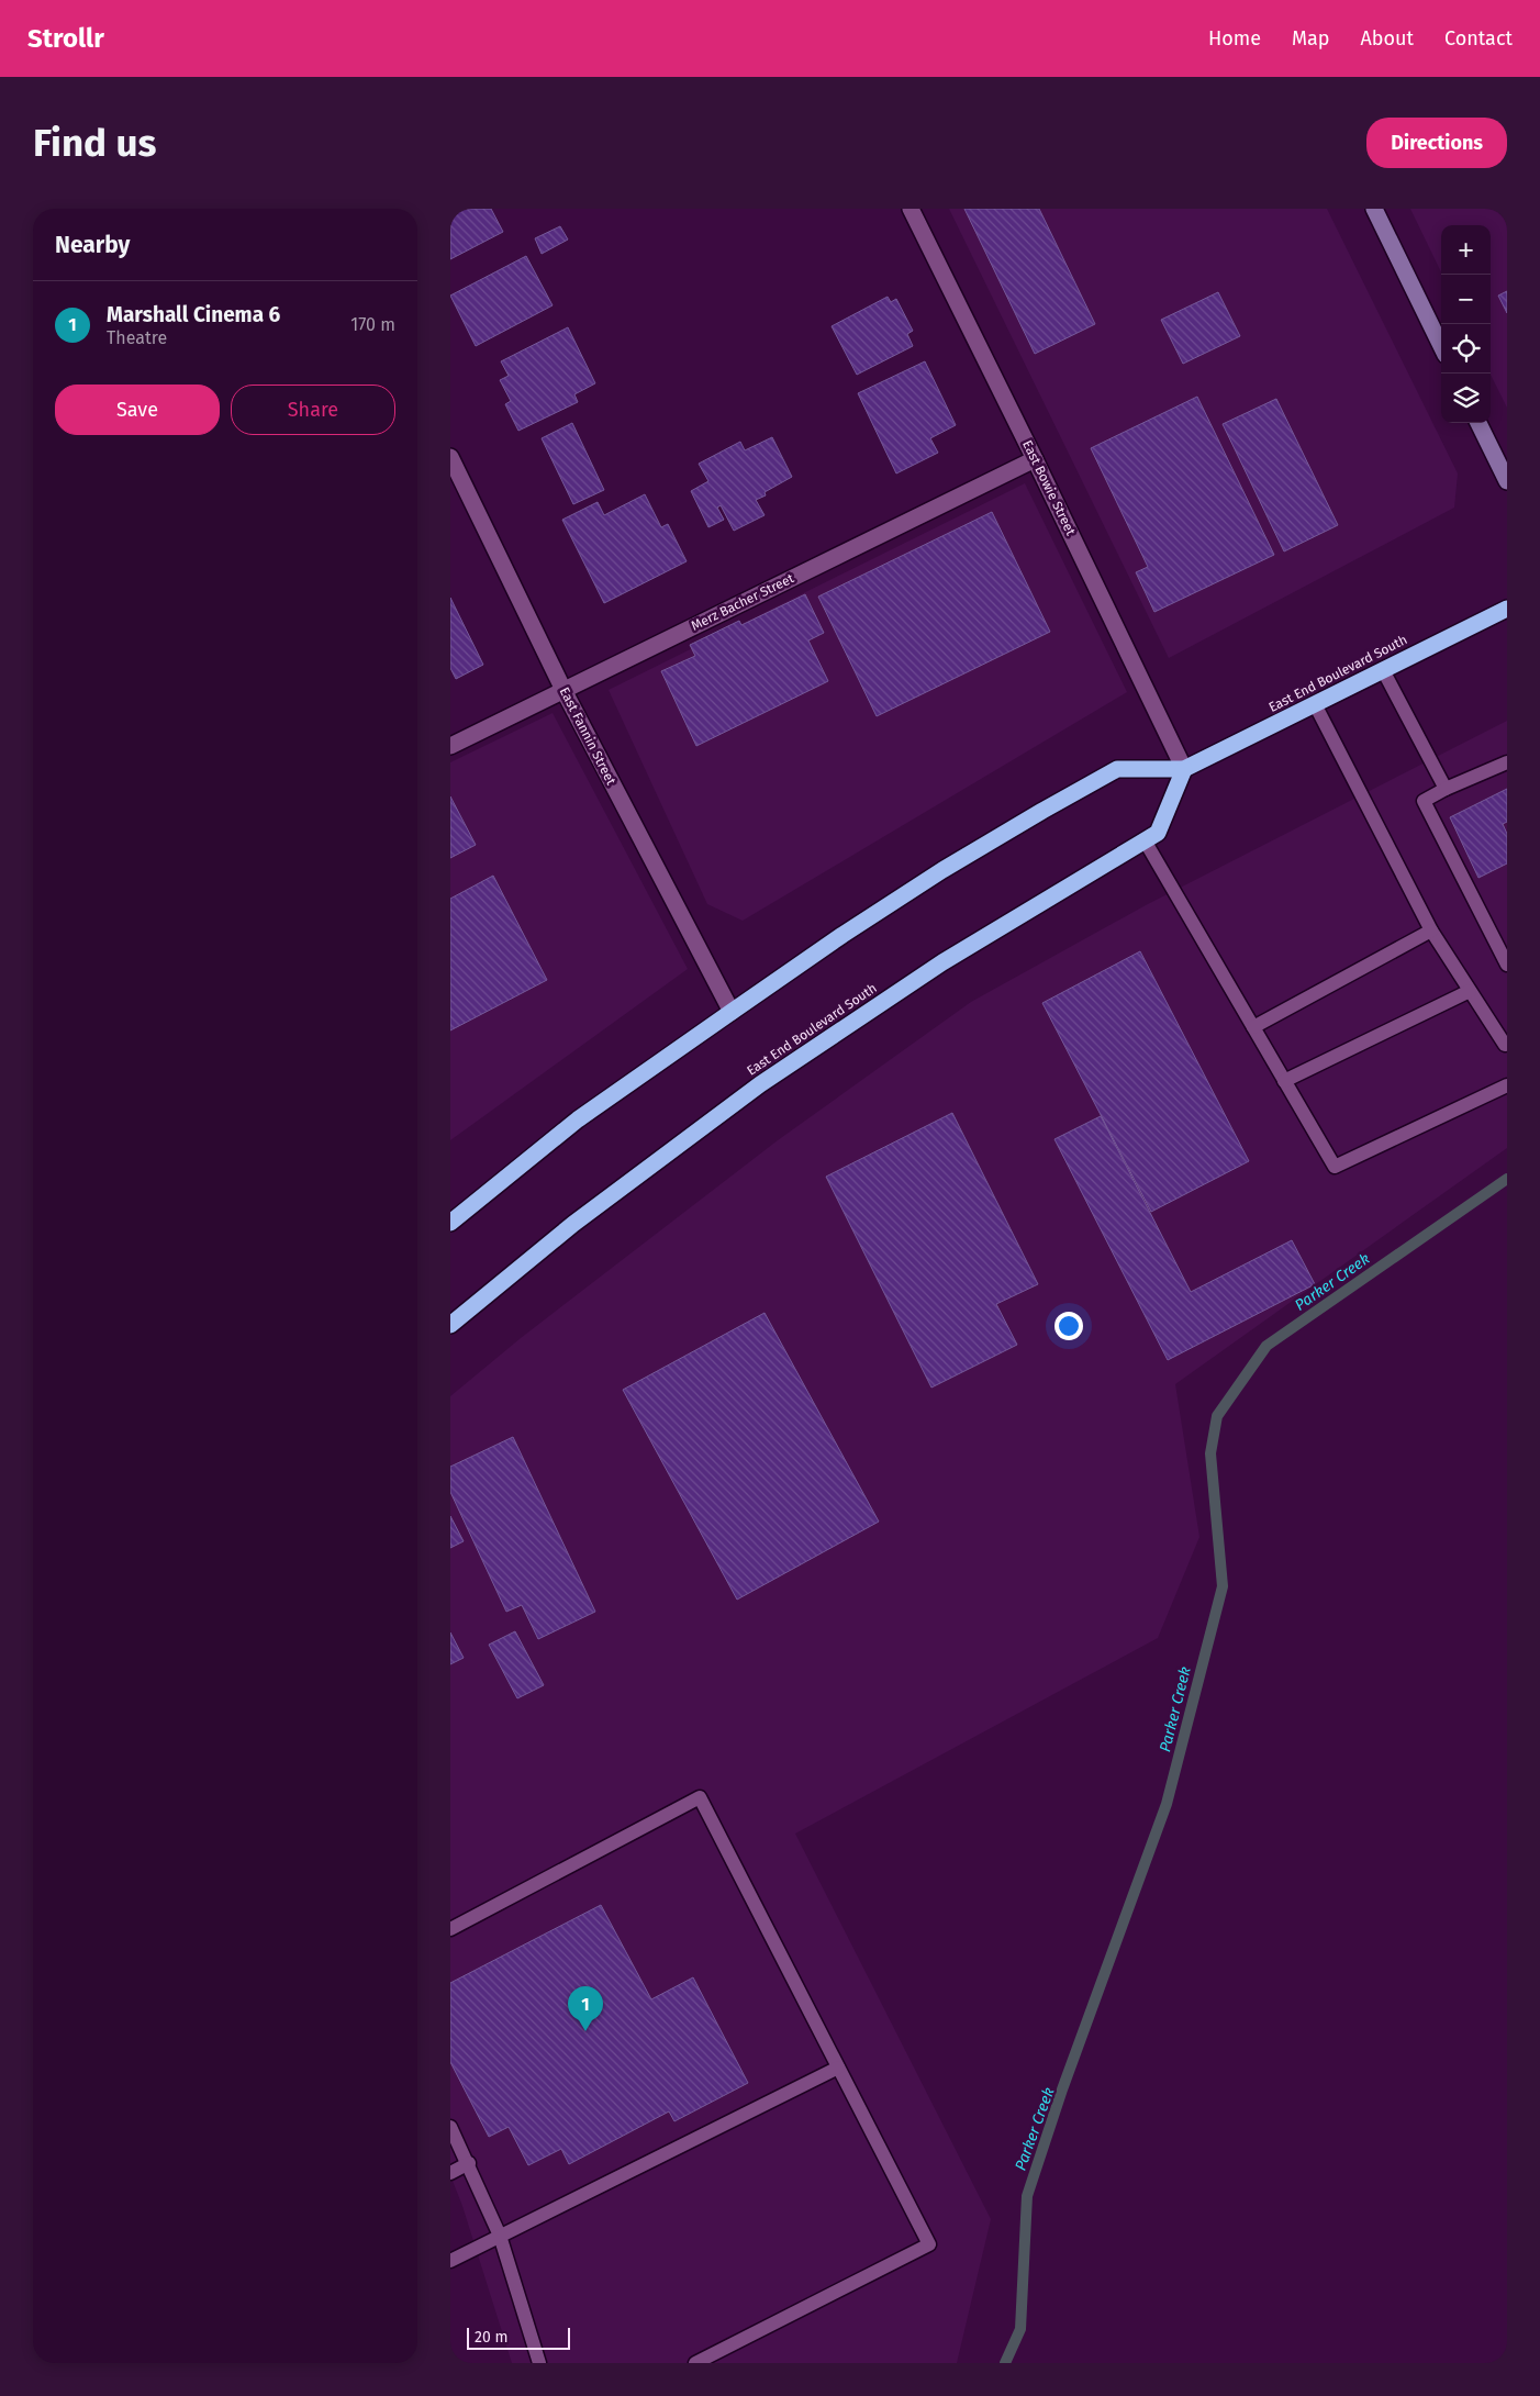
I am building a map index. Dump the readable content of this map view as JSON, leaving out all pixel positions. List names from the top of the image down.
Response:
{
  "streets": {
    "highway": ["East End Boulevard South"],
    "street": ["East Bowie Street", "Merz Bacher Street", "East Fannin Street"]
  },
  "crossings": [
    ["East Bowie Street", "Merz Bacher Street"],
    ["East Bowie Street", "East End Boulevard South"],
    ["Merz Bacher Street", "East Fannin Street"],
    ["East End Boulevard South", "East Fannin Street"]
  ],
  "water": ["Parker Creek"],
  "scale_bar": "20 m",
  "page": {
    "header": "Strollr",
    "nav": [
      "Home",
      "Map",
      "About",
      "Contact"
    ],
    "buttons": [
      "Directions",
      ["Save", "Share"]
    ],
    "title": "Find us",
    "heading": "Nearby",
    "map_buttons": ["+", "−"],
    "list": [
      {
        "mark": "1",
        "name": "Marshall Cinema 6",
        "note": "Theatre",
        "value": "170 m"
      }
    ],
    "pins": "1",
    "scale": "20 m"
  }
}
